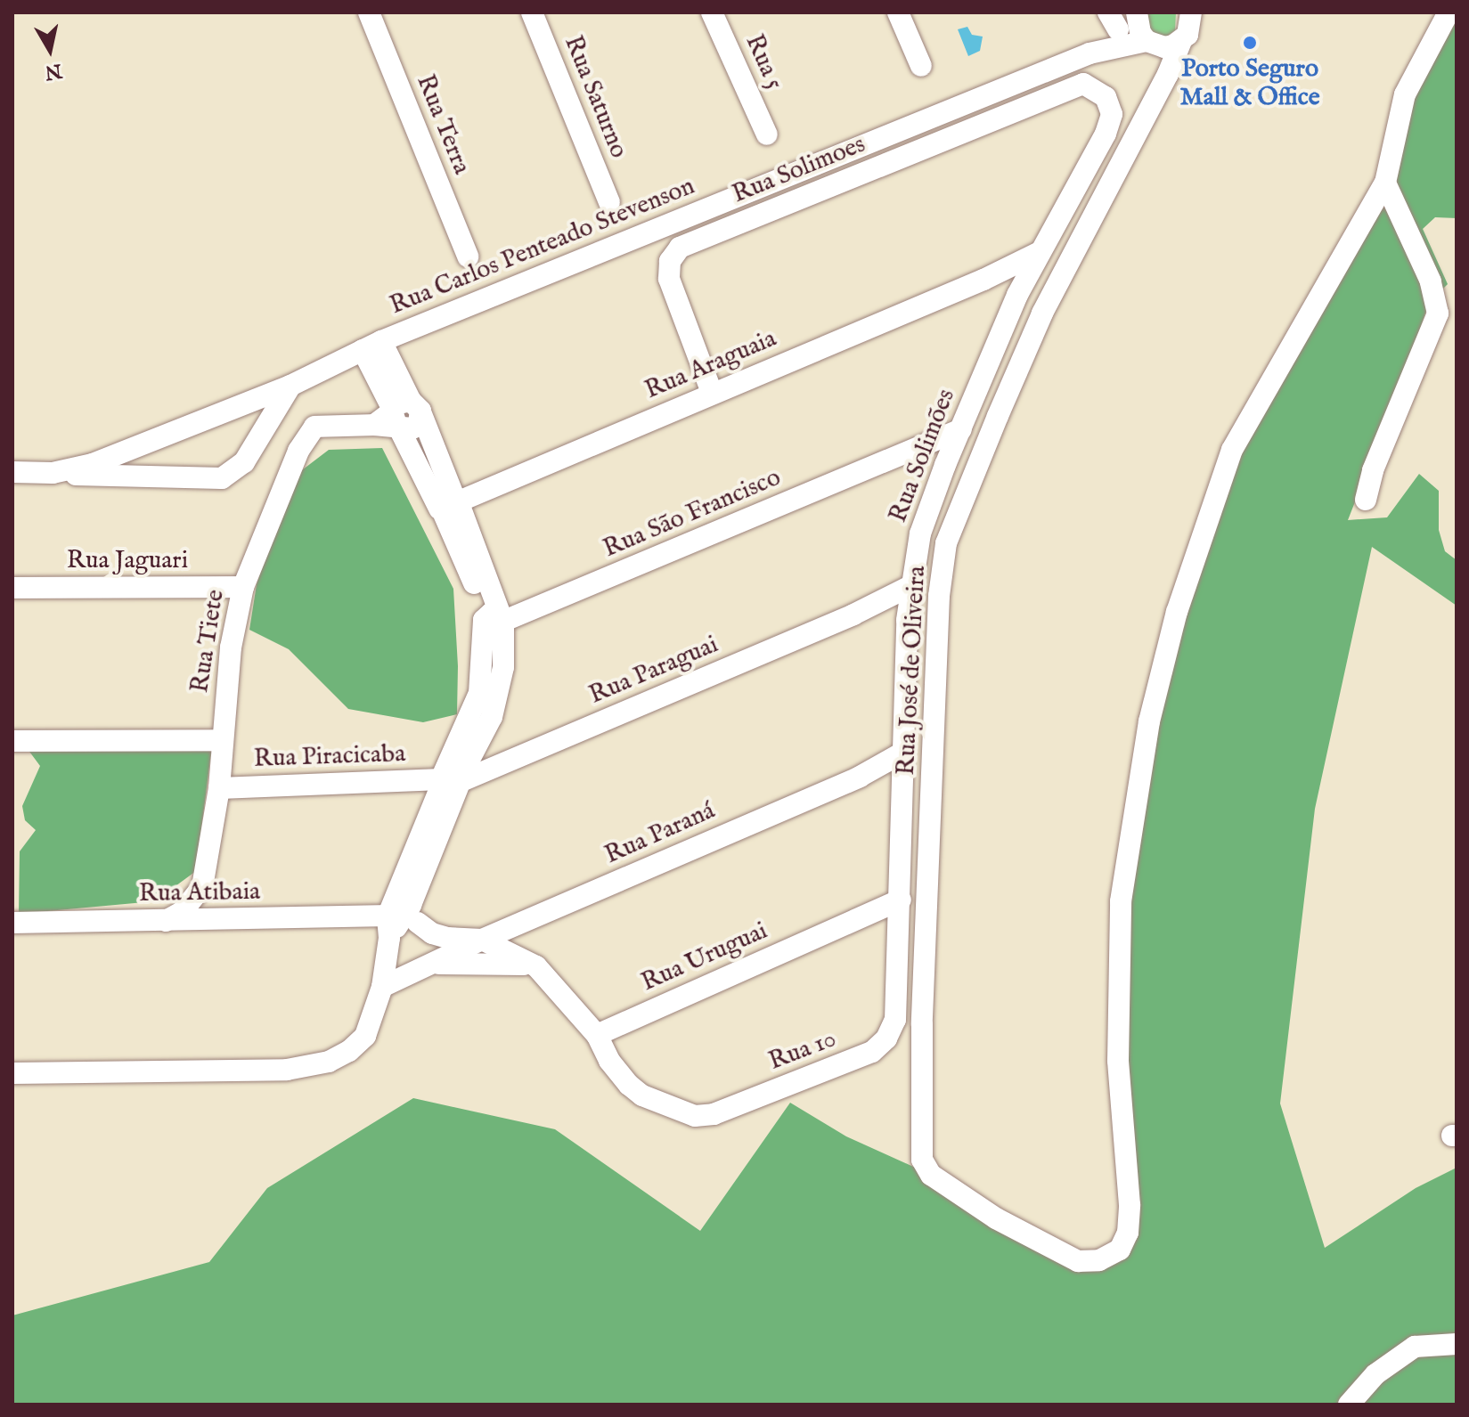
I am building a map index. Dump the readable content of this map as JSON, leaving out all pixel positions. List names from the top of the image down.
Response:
{
  "streets": {
    "street": [
      "Rua 5",
      "Rua Saturno",
      "Rua Terra",
      "Rua Solimoes",
      "Rua Carlos Penteado Stevenson",
      "Rua Araguaia",
      "Rua Solimões",
      "Rua São Francisco",
      "Rua Jaguari",
      "Rua Tiete",
      "Rua Paraguai",
      "Rua José de Oliveira",
      "Rua Piracicaba",
      "Rua Paraná",
      "Rua Atibaia",
      "Rua Uruguai",
      "Rua 10"
    ]
  },
  "crossings": [
    ["Rua Solimoes", "Rua Araguaia"],
    ["Rua Solimoes", "Rua Solimões"],
    ["Rua Carlos Penteado Stevenson", "Rua José de Oliveira"],
    ["Rua Araguaia", "Rua Solimões"],
    ["Rua Solimões", "Rua São Francisco"],
    ["Rua Solimões", "Rua Paraguai"],
    ["Rua Solimões", "Rua Paraná"],
    ["Rua Solimões", "Rua Uruguai"],
    ["Rua Solimões", "Rua 10"],
    ["Rua Jaguari", "Rua Tiete"],
    ["Rua Tiete", "Rua Piracicaba"],
    ["Rua Tiete", "Rua Atibaia"],
    ["Rua Paraguai", "Rua Piracicaba"],
    ["Rua Paraná", "Rua Atibaia"],
    ["Rua Uruguai", "Rua 10"]
  ],
  "places": ["Porto Seguro Mall & Office"],
  "north": "bottom"
}
